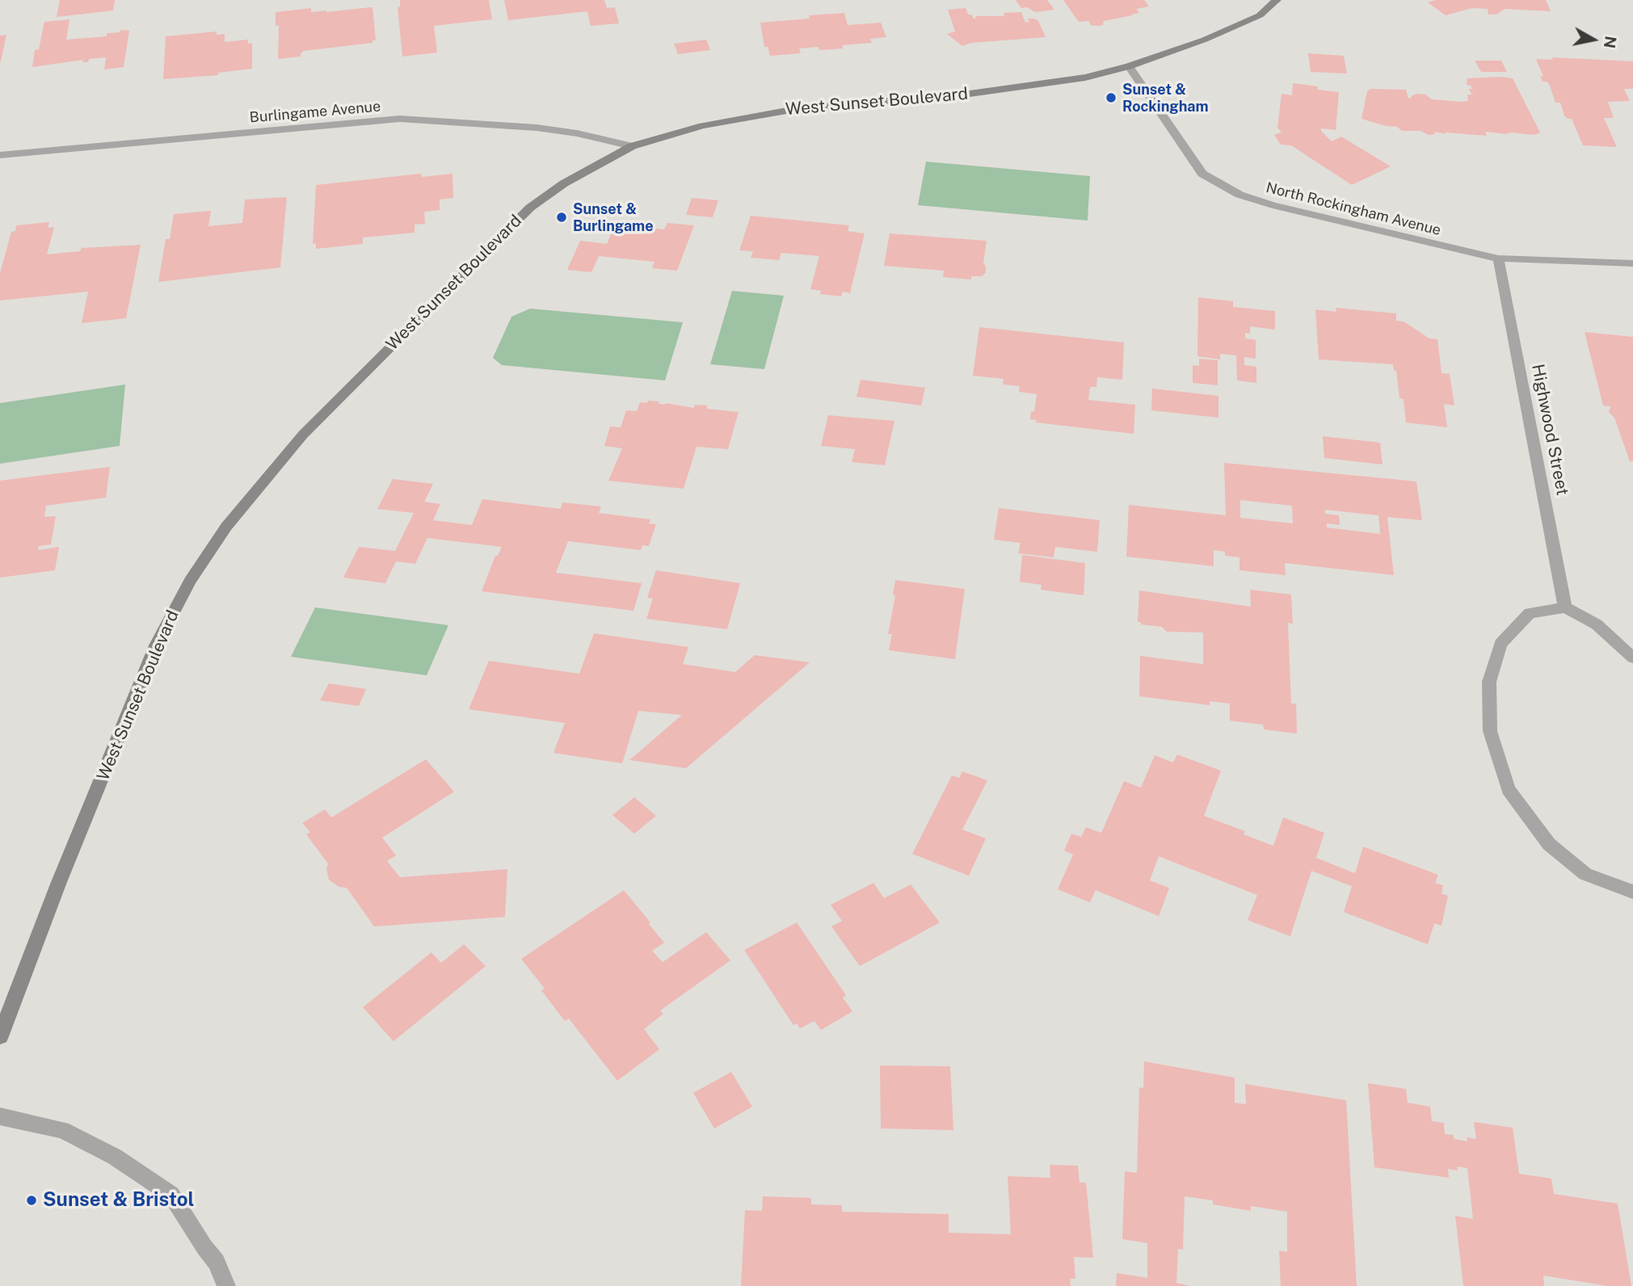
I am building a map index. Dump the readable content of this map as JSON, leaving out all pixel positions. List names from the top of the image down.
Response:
{
  "streets": {
    "main road": ["West Sunset Boulevard"],
    "street": ["Burlingame Avenue", "North Rockingham Avenue", "Highwood Street"]
  },
  "crossings": [
    ["West Sunset Boulevard", "Burlingame Avenue"],
    ["West Sunset Boulevard", "North Rockingham Avenue"],
    ["North Rockingham Avenue", "Highwood Street"]
  ],
  "places": ["Sunset & Rockingham", "Sunset & Burlingame", "Sunset & Bristol"],
  "north": "right"
}
